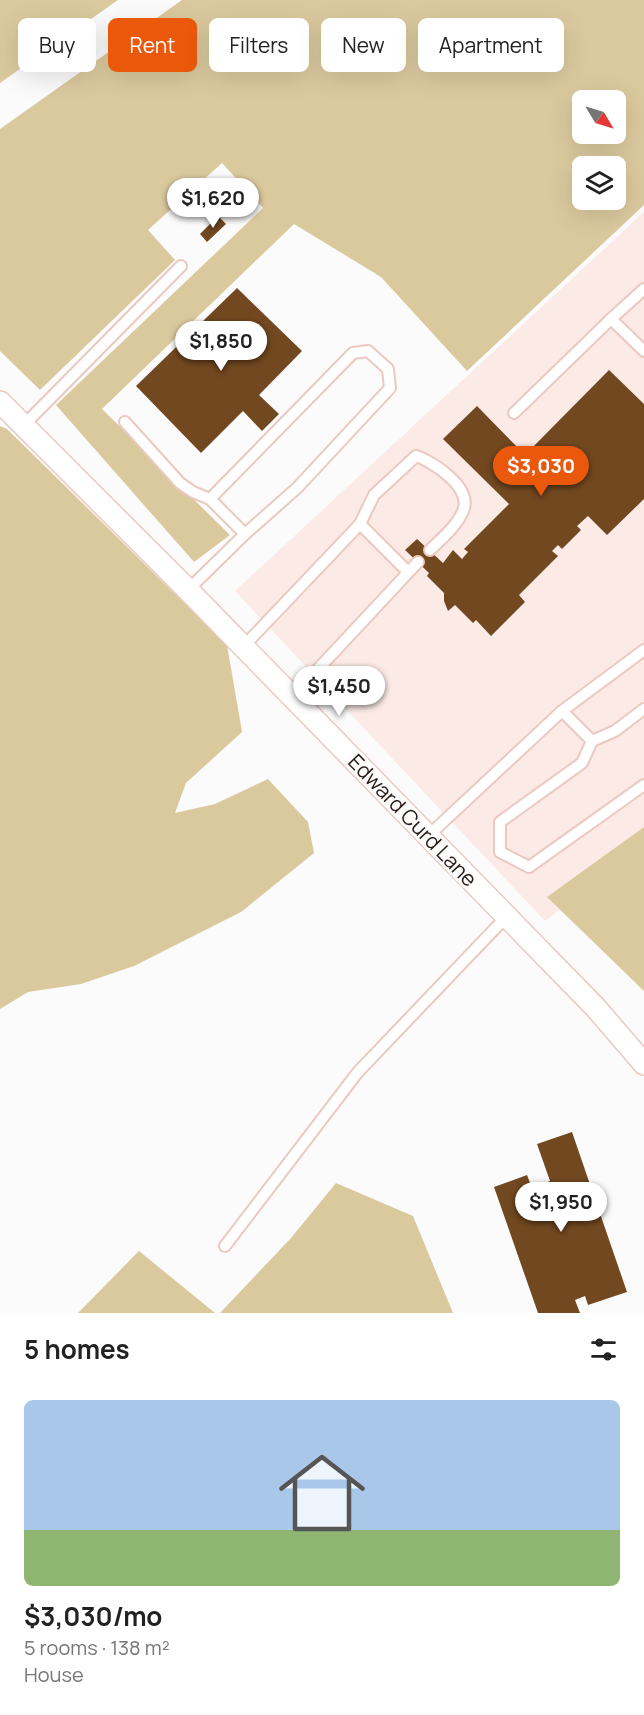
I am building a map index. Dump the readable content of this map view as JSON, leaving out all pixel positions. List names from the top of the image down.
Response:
{
  "streets": {
    "street": ["Edward Curd Lane"]
  },
  "north": "bottom right",
  "page": {
    "chip": [
      "Buy",
      "Rent",
      "Filters",
      "New",
      "Apartment"
    ],
    "price": [
      "$1,620",
      "$1,850",
      "$3,030",
      "$1,450",
      "$1,950"
    ],
    "heading": "5 homes",
    "list": [
      {
        "name": "$3,030/mo",
        "note": "5 rooms · 138 m² · House"
      }
    ]
  }
}
